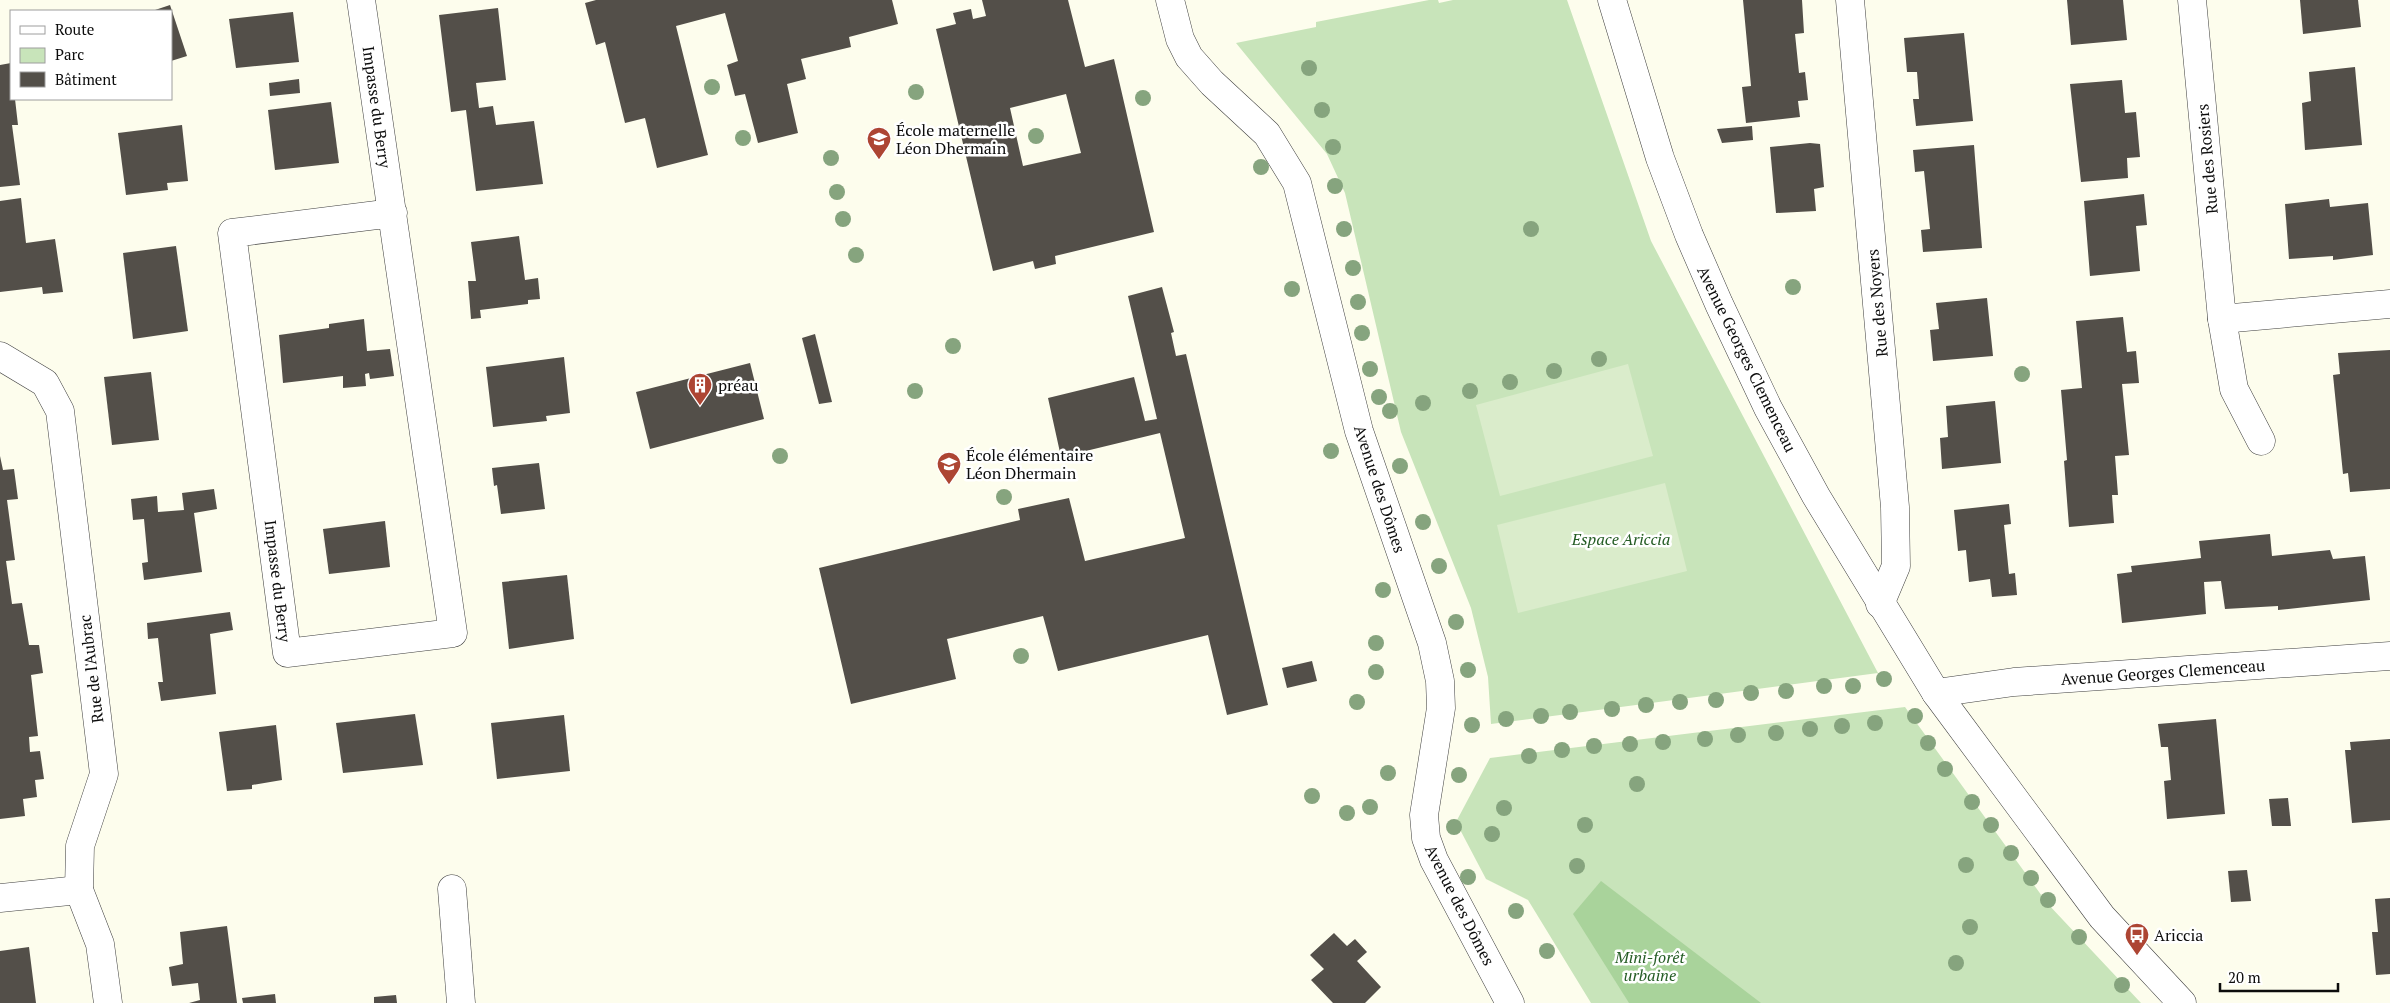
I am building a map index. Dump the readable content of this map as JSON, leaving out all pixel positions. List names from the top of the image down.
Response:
{
  "streets": {
    "street": [
      "Impasse du Berry",
      "Rue des Rosiers",
      "Rue des Noyers",
      "Avenue Georges Clemenceau",
      "Avenue des Dômes",
      "Rue de l'Aubrac"
    ]
  },
  "crossings": [
    ["Rue des Noyers", "Avenue Georges Clemenceau"]
  ],
  "parks": ["Espace Ariccia", "Mini-forêt urbaine"],
  "places": {
    "school or university": ["École maternelle Léon Dhermain", "École élémentaire Léon Dhermain"],
    "building": ["préau"],
    "bus stop": ["Ariccia"]
  },
  "legend": ["Route", "Parc", "Bâtiment"],
  "scale_bar": "20 m"
}
